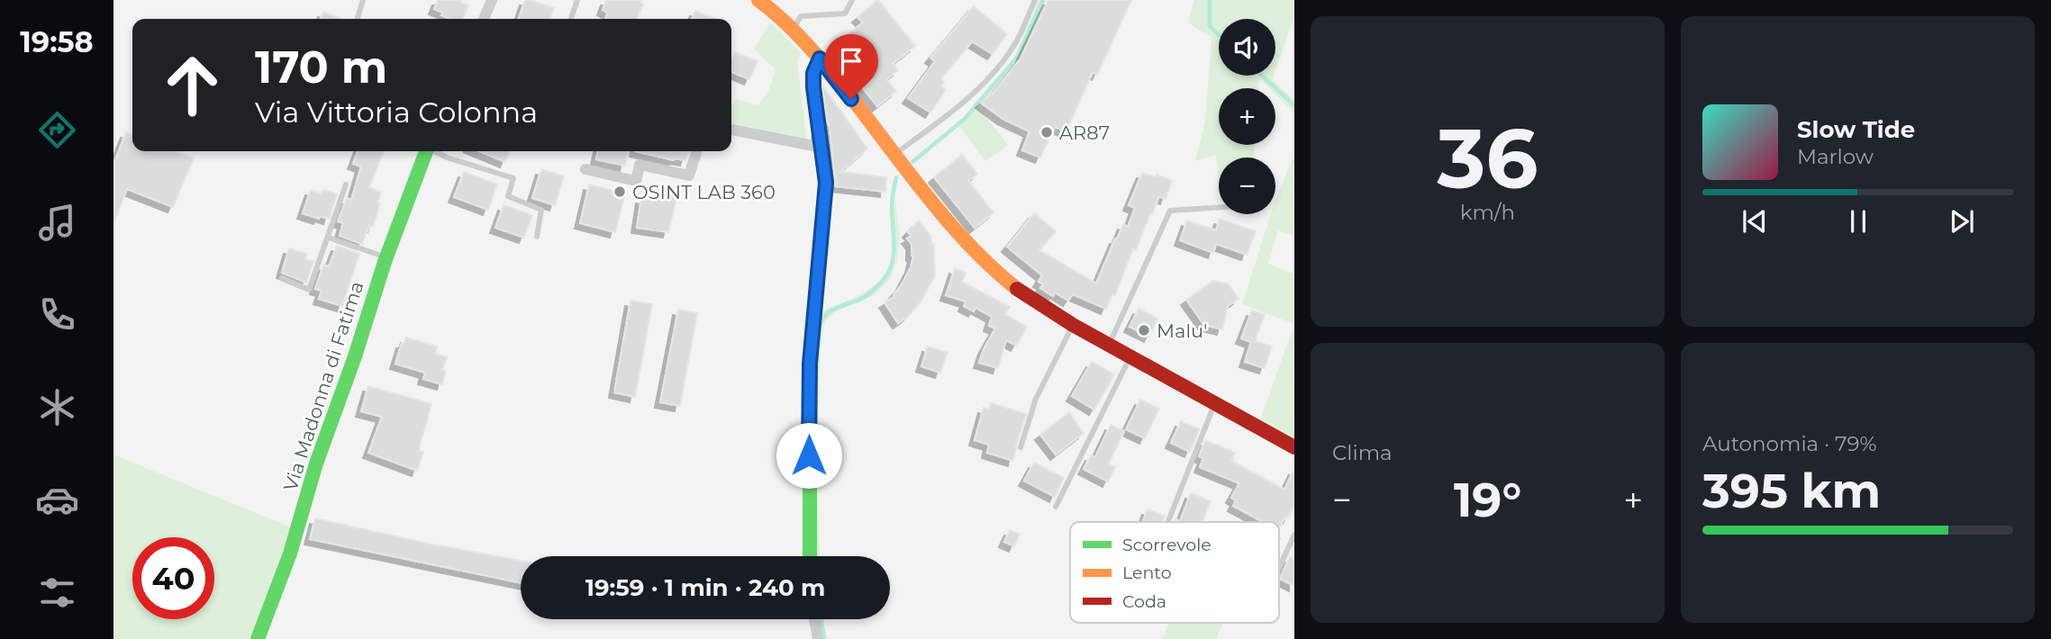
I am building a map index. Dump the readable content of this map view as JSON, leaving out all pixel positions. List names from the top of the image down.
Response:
{
  "streets": {
    "street": ["Via Madonna di Fatima"]
  },
  "places": ["AR87", "OSINT LAB 360", "Malu'"],
  "legend": ["Scorrevole", "Lento", "Coda"],
  "page": {
    "tabs": "19:58",
    "tile": [
      ["36", "km/h"],
      "Clima",
      ["Autonomia · 79%", "395 km"]
    ],
    "map_buttons": ["+", "−"],
    "turn": ["170 m", "Via Vittoria Colonna"],
    "song": ["Slow Tide", "Marlow"],
    "heat": ["−", "19°", "+"],
    "limit": "40",
    "trip": "19:59 · 1 min · 240 m"
  }
}
